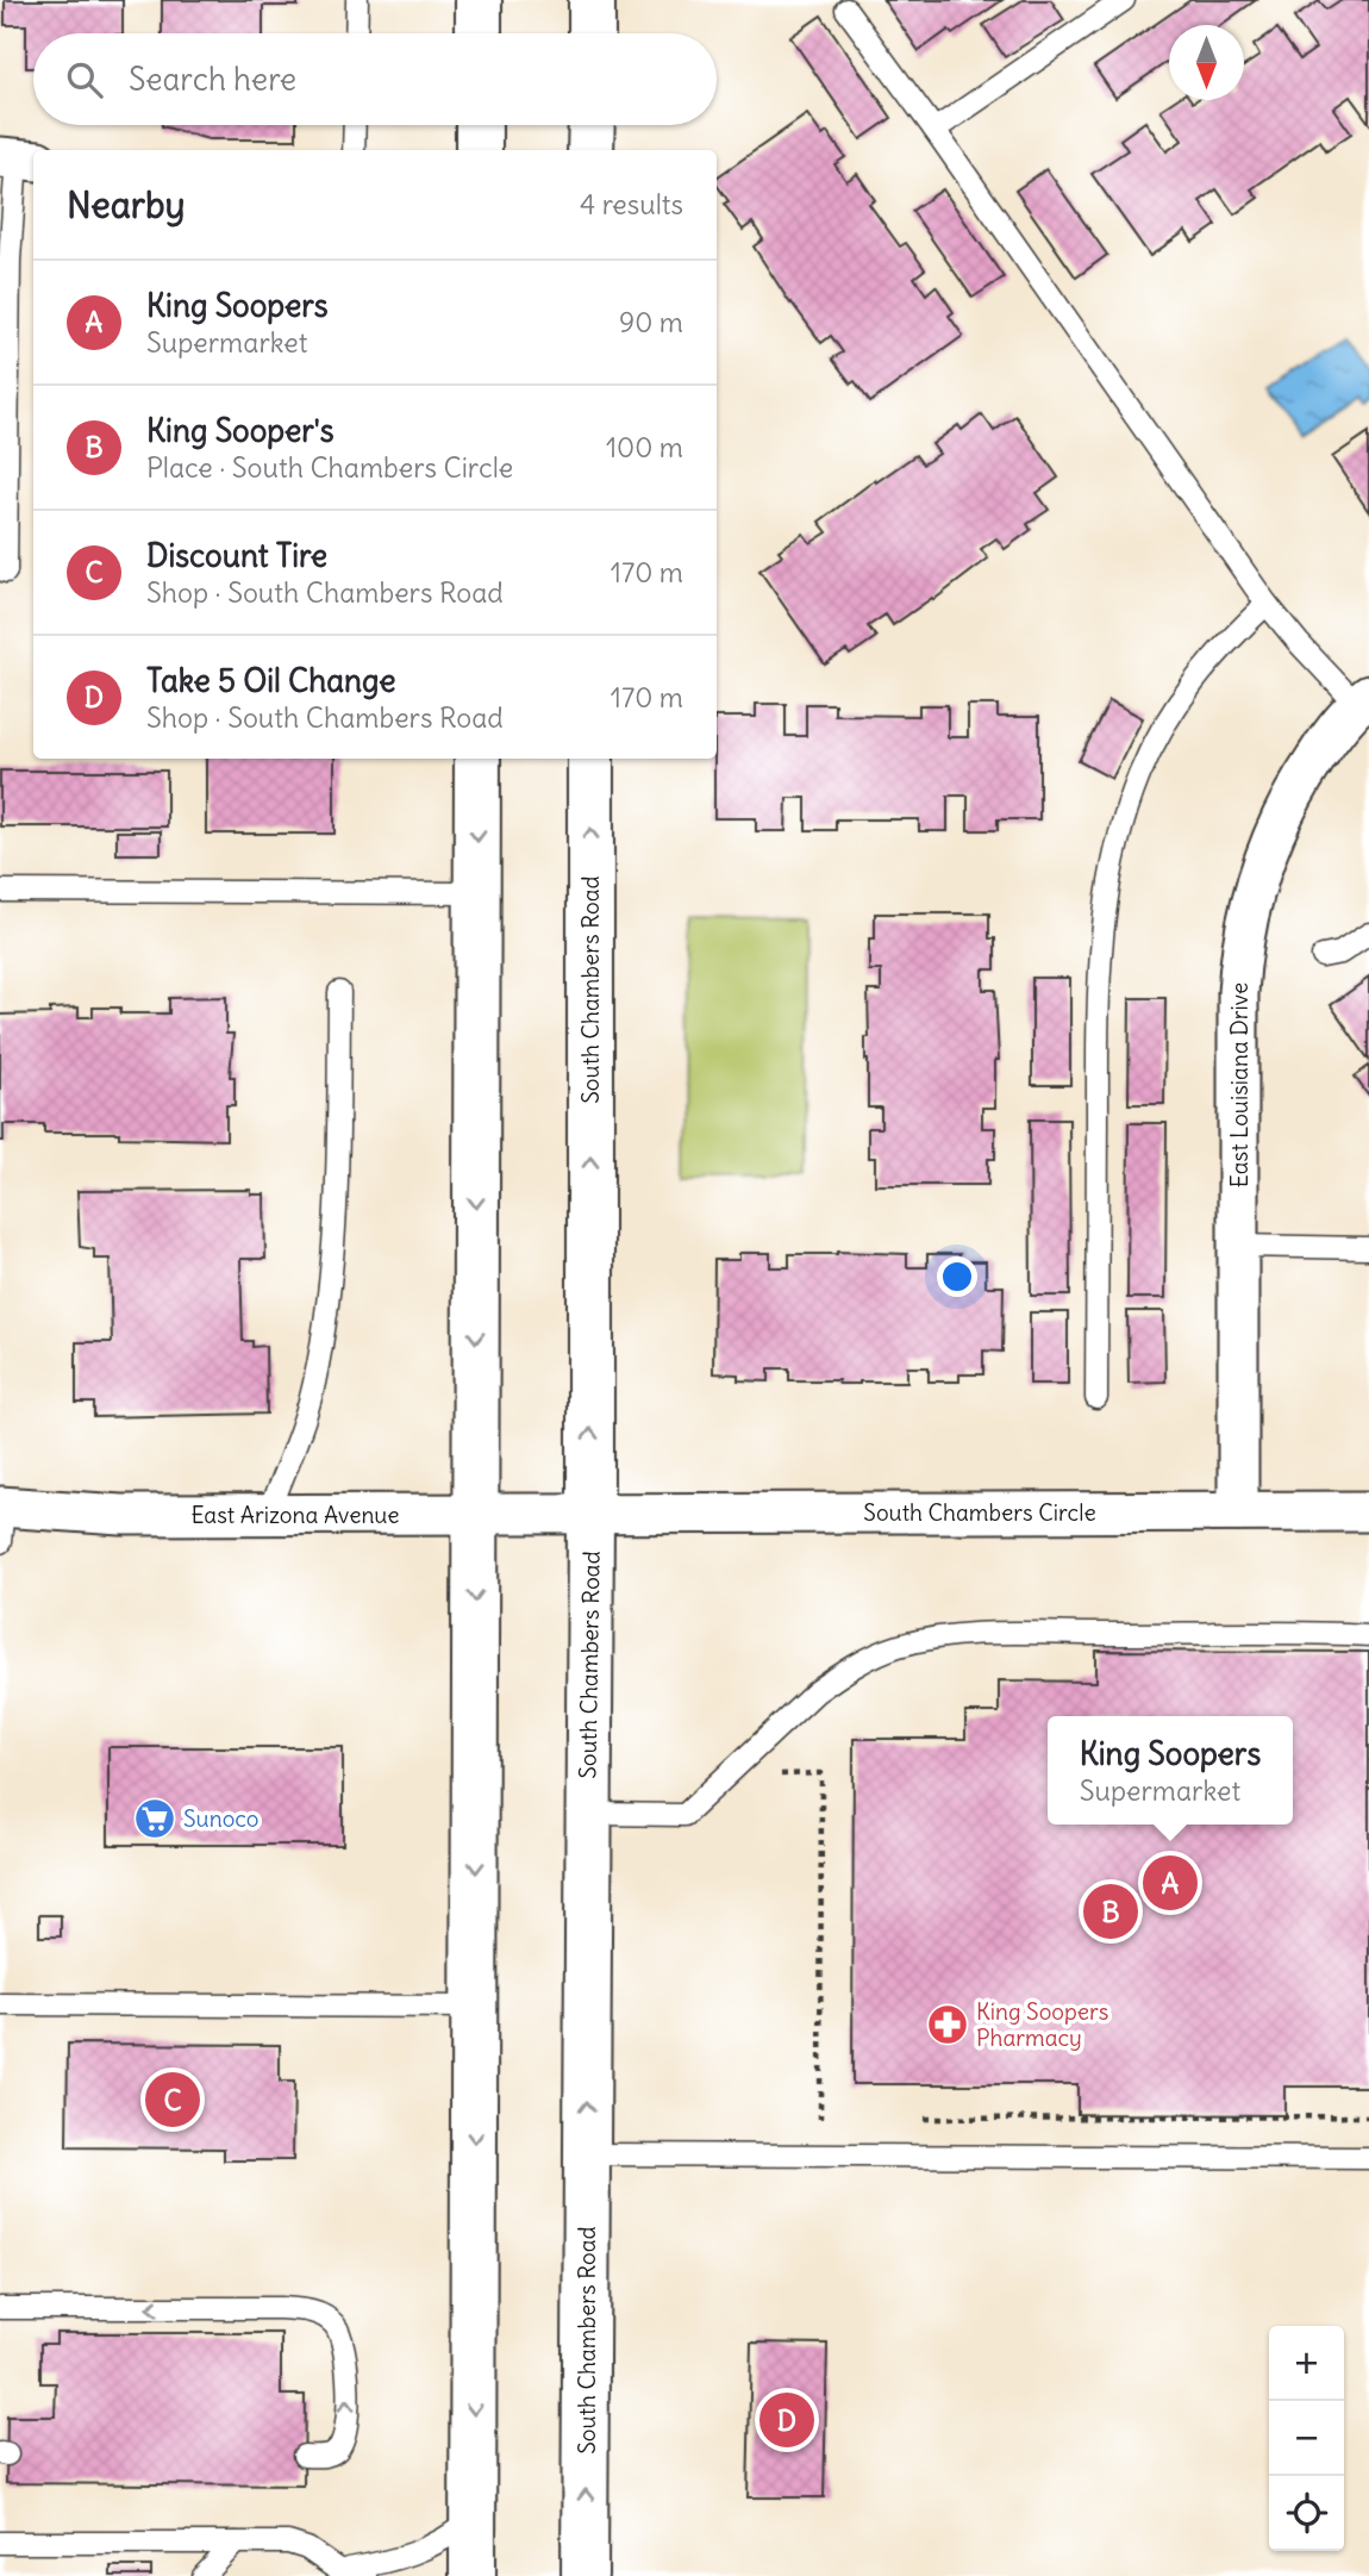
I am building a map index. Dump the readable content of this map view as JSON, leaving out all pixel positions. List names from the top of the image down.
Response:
{
  "streets": {
    "main road": ["South Chambers Road"],
    "street": ["East Louisiana Drive", "South Chambers Circle", "East Arizona Avenue"]
  },
  "crossings": [
    ["South Chambers Road", "South Chambers Circle"],
    ["South Chambers Road", "East Arizona Avenue"],
    ["East Louisiana Drive", "South Chambers Circle"],
    ["South Chambers Circle", "East Arizona Avenue"]
  ],
  "places": {
    "supermarket": ["Sunoco"],
    "pharmacy": ["King Soopers Pharmacy"]
  },
  "north": "bottom",
  "page": {
    "search": "Search here",
    "heading": ["Nearby", "4 results"],
    "list": [
      {
        "mark": "A",
        "name": "King Soopers",
        "note": "Supermarket",
        "value": "90 m"
      },
      {
        "mark": "B",
        "name": "King Sooper's",
        "note": "Place · South Chambers Circle",
        "value": "100 m"
      },
      {
        "mark": "C",
        "name": "Discount Tire",
        "note": "Shop · South Chambers Road",
        "value": "170 m"
      },
      {
        "mark": "D",
        "name": "Take 5 Oil Change",
        "note": "Shop · South Chambers Road",
        "value": "170 m"
      }
    ],
    "popup": ["King Soopers", "Supermarket"],
    "pins": [
      "A",
      "B",
      "C",
      "D"
    ],
    "map_buttons": ["+", "−"]
  }
}
